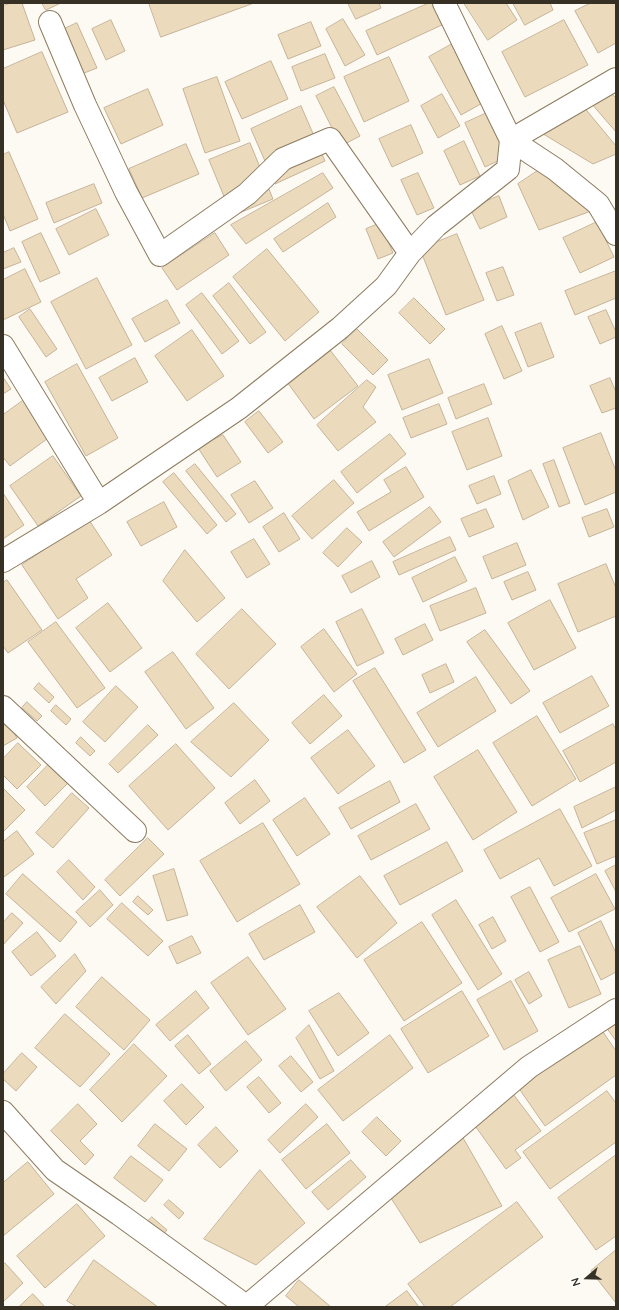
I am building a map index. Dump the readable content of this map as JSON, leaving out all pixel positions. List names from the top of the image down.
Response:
{
  "north": "left"
}
